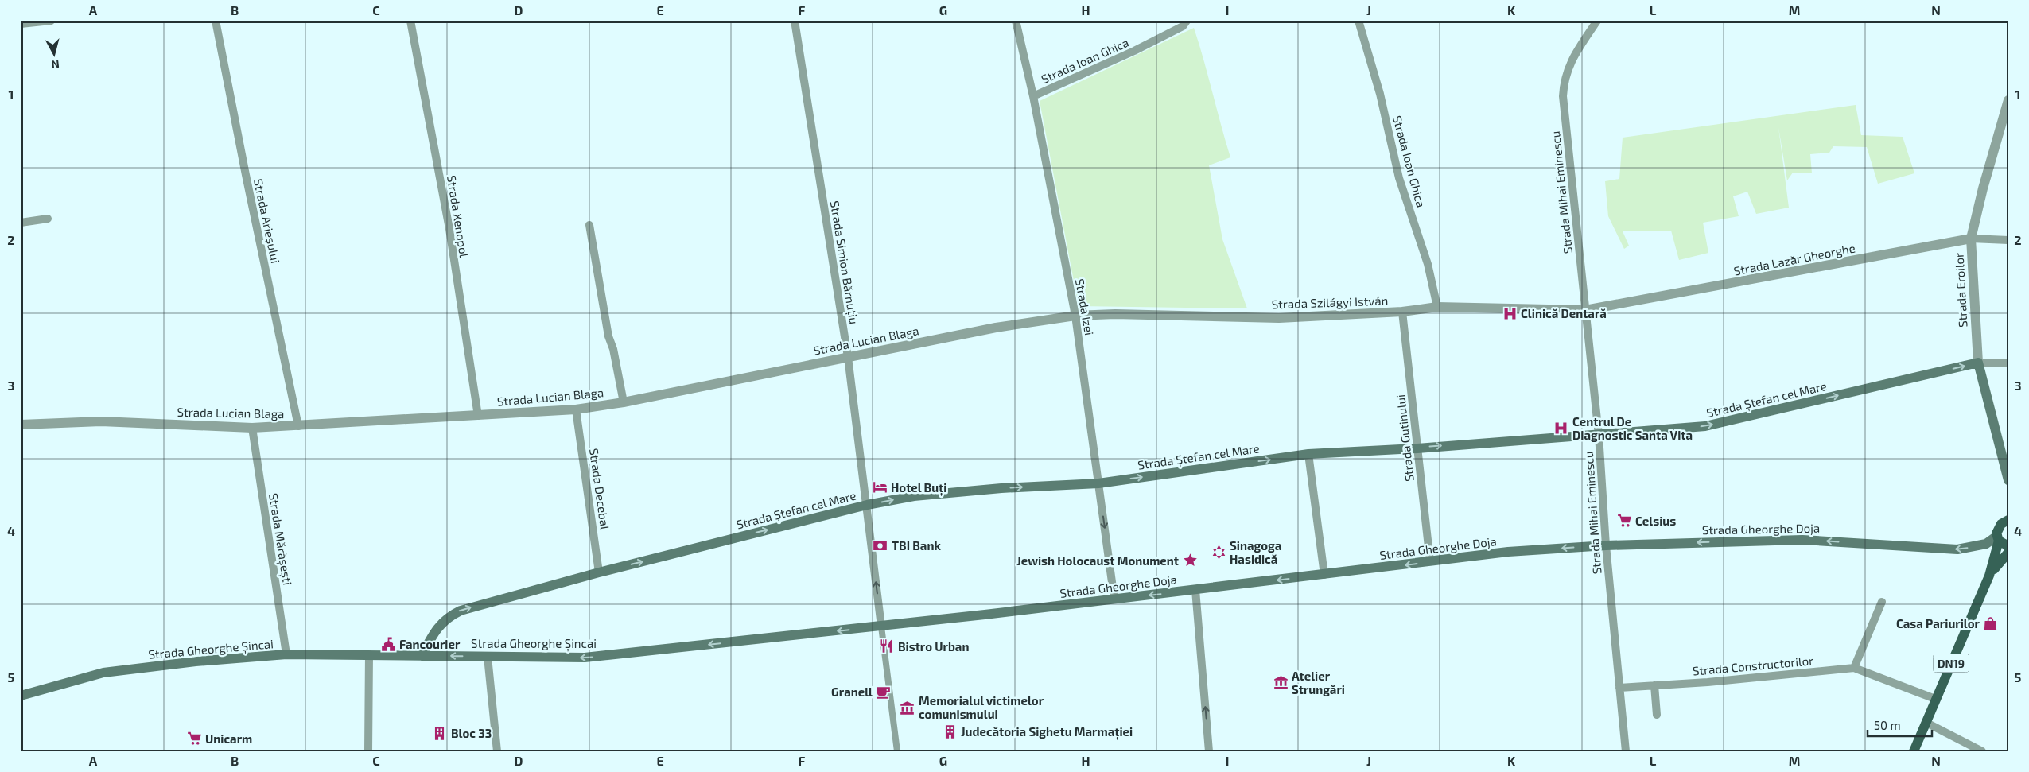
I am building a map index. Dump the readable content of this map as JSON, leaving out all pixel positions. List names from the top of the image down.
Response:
{
  "streets": {
    "main road": [
      "Strada Eroilor",
      "Strada Ștefan cel Mare",
      "Strada Gheorghe Doja",
      "Strada Gheorghe Șincai",
      "DN19"
    ],
    "street": [
      "Strada Ioan Ghica",
      "Strada Mihai Eminescu",
      "Strada Xenopol",
      "Strada Arieșului",
      "Strada Lazăr Gheorghe",
      "Strada Simion Bărnuțiu",
      "Strada Szilágyi István",
      "Strada Izei",
      "Strada Lucian Blaga",
      "Strada Gutinului",
      "Strada Decebal",
      "Strada Mărășești",
      "Strada Constructorilor"
    ]
  },
  "crossings": [
    ["Strada Ioan Ghica", "Strada Szilágyi István"],
    ["Strada Ioan Ghica", "Strada Izei"],
    ["Strada Mihai Eminescu", "Strada Lazăr Gheorghe"],
    ["Strada Mihai Eminescu", "Strada Szilágyi István"],
    ["Strada Mihai Eminescu", "Strada Ștefan cel Mare"],
    ["Strada Mihai Eminescu", "Strada Gheorghe Doja"],
    ["Strada Mihai Eminescu", "Strada Constructorilor"],
    ["Strada Xenopol", "Strada Lucian Blaga"],
    ["Strada Arieșului", "Strada Lucian Blaga"],
    ["Strada Lazăr Gheorghe", "Strada Eroilor"],
    ["Strada Lazăr Gheorghe", "Strada Szilágyi István"],
    ["Strada Simion Bărnuțiu", "Strada Lucian Blaga"],
    ["Strada Simion Bărnuțiu", "Strada Ștefan cel Mare"],
    ["Strada Simion Bărnuțiu", "Strada Gheorghe Doja"],
    ["Strada Simion Bărnuțiu", "Strada Gheorghe Șincai"],
    ["Strada Eroilor", "Strada Ștefan cel Mare"],
    ["Strada Szilágyi István", "Strada Izei"],
    ["Strada Szilágyi István", "Strada Lucian Blaga"],
    ["Strada Szilágyi István", "Strada Gutinului"],
    ["Strada Izei", "Strada Lucian Blaga"],
    ["Strada Izei", "Strada Ștefan cel Mare"],
    ["Strada Izei", "Strada Gheorghe Doja"],
    ["Strada Lucian Blaga", "Strada Decebal"],
    ["Strada Lucian Blaga", "Strada Mărășești"],
    ["Strada Ștefan cel Mare", "Strada Gutinului"],
    ["Strada Ștefan cel Mare", "Strada Decebal"],
    ["Strada Ștefan cel Mare", "Strada Gheorghe Șincai"],
    ["Strada Gutinului", "Strada Gheorghe Doja"],
    ["Strada Gheorghe Doja", "Strada Gheorghe Șincai"],
    ["Strada Gheorghe Doja", "DN19"],
    ["Strada Mărășești", "Strada Gheorghe Șincai"],
    ["DN19", "Strada Constructorilor"]
  ],
  "one_way": ["Strada Ștefan cel Mare", "Strada Gheorghe Doja", "Strada Gheorghe Șincai"],
  "places": {
    "hospital": ["Clinică Dentară", "Centrul De Diagnostic Santa Vita"],
    "hotel": ["Hotel Buți"],
    "supermarket": ["Celsius", "Unicarm"],
    "bank": ["TBI Bank"],
    "synagogue": ["Sinagoga Hasidică"],
    "place": ["Jewish Holocaust Monument"],
    "shop": ["Casa Pariurilor"],
    "public building": ["Fancourier"],
    "restaurant": ["Bistro Urban"],
    "museum": ["Atelier Strungări", "Memorialul victimelor comunismului"],
    "cafe": ["Granell"],
    "building": ["Judecătoria Sighetu Marmației", "Bloc 33"]
  },
  "scale_bar": "50 m",
  "north": "bottom",
  "grid": {
    "columns": [
      "A",
      "B",
      "C",
      "D",
      "E",
      "F",
      "G",
      "H",
      "I",
      "J",
      "K",
      "L",
      "M",
      "N"
    ],
    "rows": [
      "1",
      "2",
      "3",
      "4",
      "5"
    ]
  }
}
